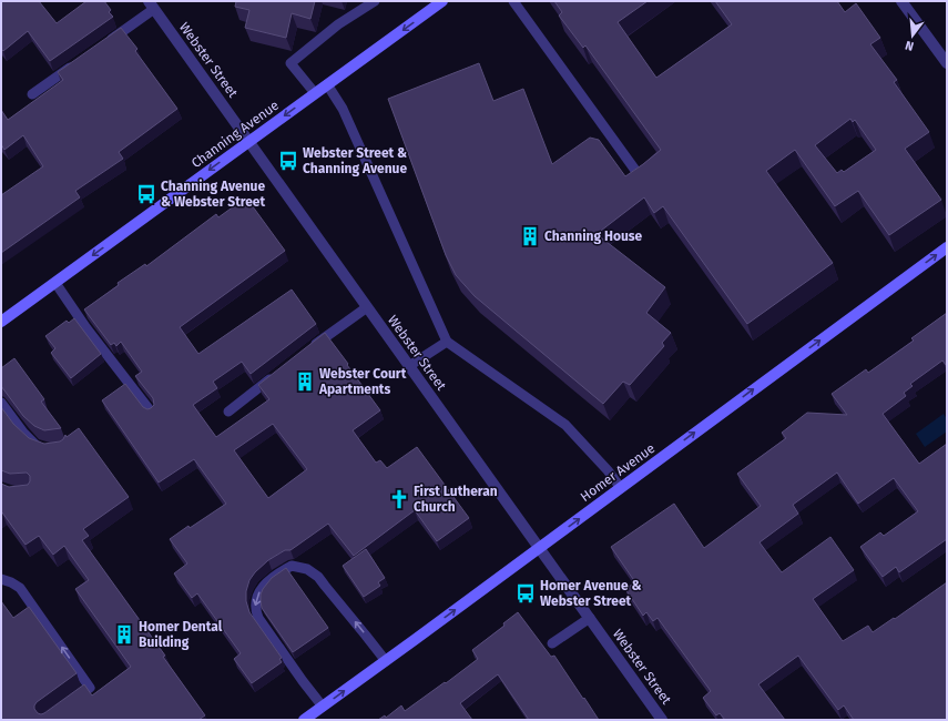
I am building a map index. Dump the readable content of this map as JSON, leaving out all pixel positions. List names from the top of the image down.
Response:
{
  "streets": {
    "street": ["Webster Street", "Channing Avenue", "Homer Avenue"]
  },
  "crossings": [
    ["Webster Street", "Channing Avenue"],
    ["Webster Street", "Homer Avenue"]
  ],
  "one_way": ["Channing Avenue", "Homer Avenue"],
  "places": {
    "bus stop": ["Webster Street & Channing Avenue", "Channing Avenue & Webster Street", "Homer Avenue & Webster Street"],
    "building": ["Channing House", "Webster Court Apartments", "Homer Dental Building"],
    "church": ["First Lutheran Church"]
  },
  "north": "bottom"
}
